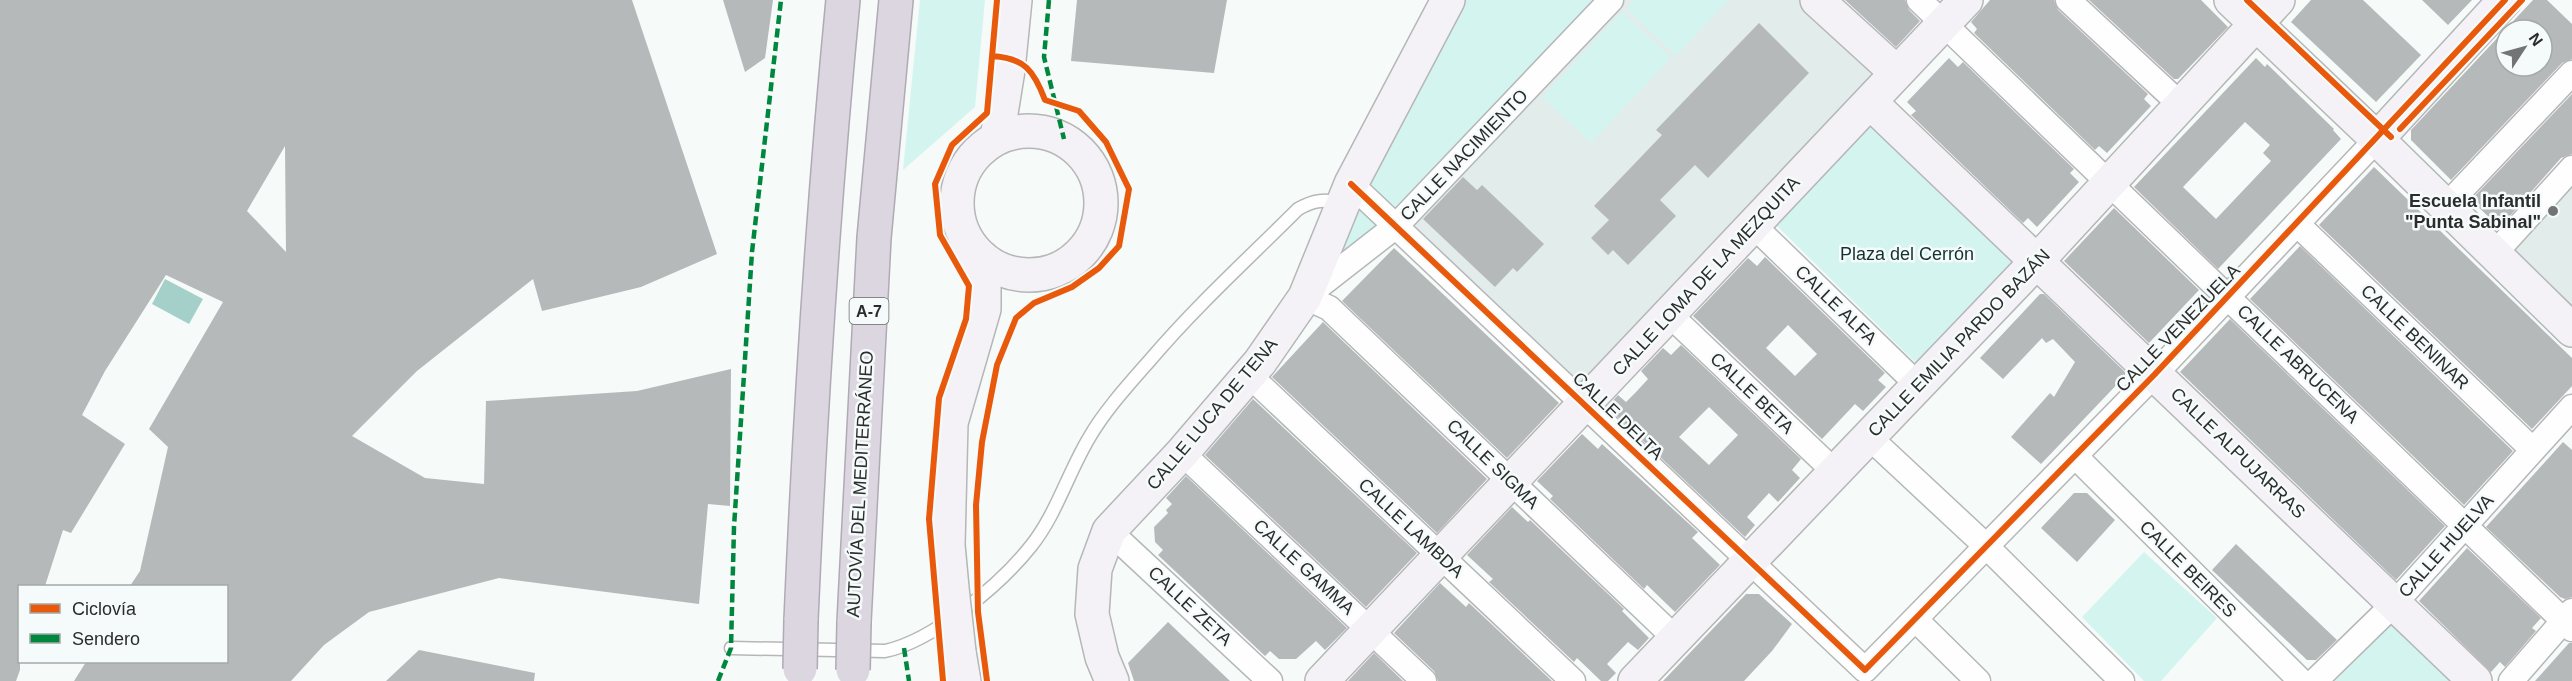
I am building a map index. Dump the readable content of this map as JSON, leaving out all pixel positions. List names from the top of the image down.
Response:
{
  "streets": {
    "highway": ["A-7", "AUTOVÍA DEL MEDITERRÁNEO"],
    "street": [
      "CALLE NACIMIENTO",
      "CALLE LOMA DE LA MEZQUITA",
      "CALLE ALFA",
      "CALLE VENEZUELA",
      "CALLE BENINAR",
      "CALLE EMILIA PARDO BAZÁN",
      "CALLE ABRUCENA",
      "CALLE BETA",
      "CALLE LUCA DE TENA",
      "CALLE DELTA",
      "CALLE ALPUJARRAS",
      "CALLE SIGMA",
      "CALLE LAMBDA",
      "CALLE HUELVA",
      "CALLE GAMMA",
      "CALLE BEIRES",
      "CALLE ZETA"
    ]
  },
  "crossings": [
    ["CALLE NACIMIENTO", "CALLE LUCA DE TENA"],
    ["CALLE NACIMIENTO", "CALLE DELTA"],
    ["CALLE NACIMIENTO", "CALLE SIGMA"],
    ["CALLE LOMA DE LA MEZQUITA", "CALLE ALFA"],
    ["CALLE LOMA DE LA MEZQUITA", "CALLE ABRUCENA"],
    ["CALLE LOMA DE LA MEZQUITA", "CALLE BETA"],
    ["CALLE LOMA DE LA MEZQUITA", "CALLE DELTA"],
    ["CALLE LOMA DE LA MEZQUITA", "CALLE ALPUJARRAS"],
    ["CALLE LOMA DE LA MEZQUITA", "CALLE SIGMA"],
    ["CALLE LOMA DE LA MEZQUITA", "CALLE LAMBDA"],
    ["CALLE LOMA DE LA MEZQUITA", "CALLE GAMMA"],
    ["CALLE ALFA", "CALLE EMILIA PARDO BAZÁN"],
    ["CALLE VENEZUELA", "CALLE BENINAR"],
    ["CALLE VENEZUELA", "CALLE ABRUCENA"],
    ["CALLE VENEZUELA", "CALLE DELTA"],
    ["CALLE VENEZUELA", "CALLE ALPUJARRAS"],
    ["CALLE VENEZUELA", "CALLE BEIRES"],
    ["CALLE BENINAR", "CALLE HUELVA"],
    ["CALLE EMILIA PARDO BAZÁN", "CALLE ABRUCENA"],
    ["CALLE EMILIA PARDO BAZÁN", "CALLE BETA"],
    ["CALLE EMILIA PARDO BAZÁN", "CALLE DELTA"],
    ["CALLE EMILIA PARDO BAZÁN", "CALLE ALPUJARRAS"],
    ["CALLE EMILIA PARDO BAZÁN", "CALLE SIGMA"],
    ["CALLE ABRUCENA", "CALLE HUELVA"],
    ["CALLE LUCA DE TENA", "CALLE DELTA"],
    ["CALLE LUCA DE TENA", "CALLE SIGMA"],
    ["CALLE LUCA DE TENA", "CALLE LAMBDA"],
    ["CALLE LUCA DE TENA", "CALLE GAMMA"],
    ["CALLE LUCA DE TENA", "CALLE ZETA"],
    ["CALLE ALPUJARRAS", "CALLE HUELVA"]
  ],
  "parks": ["Plaza del Cerrón"],
  "places": ["Escuela Infantil \"Punta Sabinal\""],
  "legend": ["Ciclovía", "Sendero"],
  "north": "top right"
}
